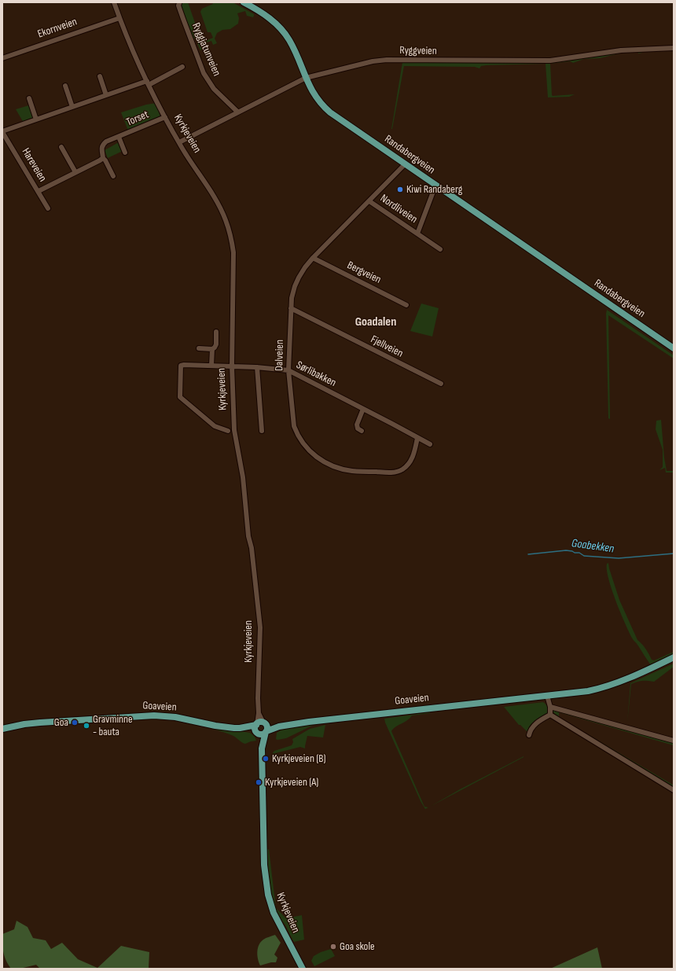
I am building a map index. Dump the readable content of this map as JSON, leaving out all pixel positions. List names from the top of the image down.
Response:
{
  "streets": {
    "main road": ["Kyrkjeveien", "Randabergveien", "Goaveien"],
    "street": [
      "Ekornveien",
      "Ryggjatunveien",
      "Ryggveien",
      "Torset",
      "Hareveien",
      "Nordliveien",
      "Bergveien",
      "Fjellveien",
      "Dalveien",
      "Sørlibakken"
    ]
  },
  "crossings": [
    ["Ekornveien", "Kyrkjeveien"],
    ["Ryggjatunveien", "Ryggveien"],
    ["Ryggveien", "Kyrkjeveien"],
    ["Ryggveien", "Randabergveien"],
    ["Torset", "Kyrkjeveien"],
    ["Kyrkjeveien", "Sørlibakken"],
    ["Kyrkjeveien", "Goaveien"],
    ["Randabergveien", "Dalveien"],
    ["Nordliveien", "Dalveien"],
    ["Bergveien", "Dalveien"],
    ["Fjellveien", "Dalveien"],
    ["Dalveien", "Sørlibakken"]
  ],
  "districts": ["Goadalen"],
  "water": ["Goabekken"],
  "places": [
    "Kiwi Randaberg",
    "Goa",
    "Gravminne - bauta",
    "Kyrkjeveien (B)",
    "Kyrkjeveien (A)",
    "Goa skole"
  ]
}
